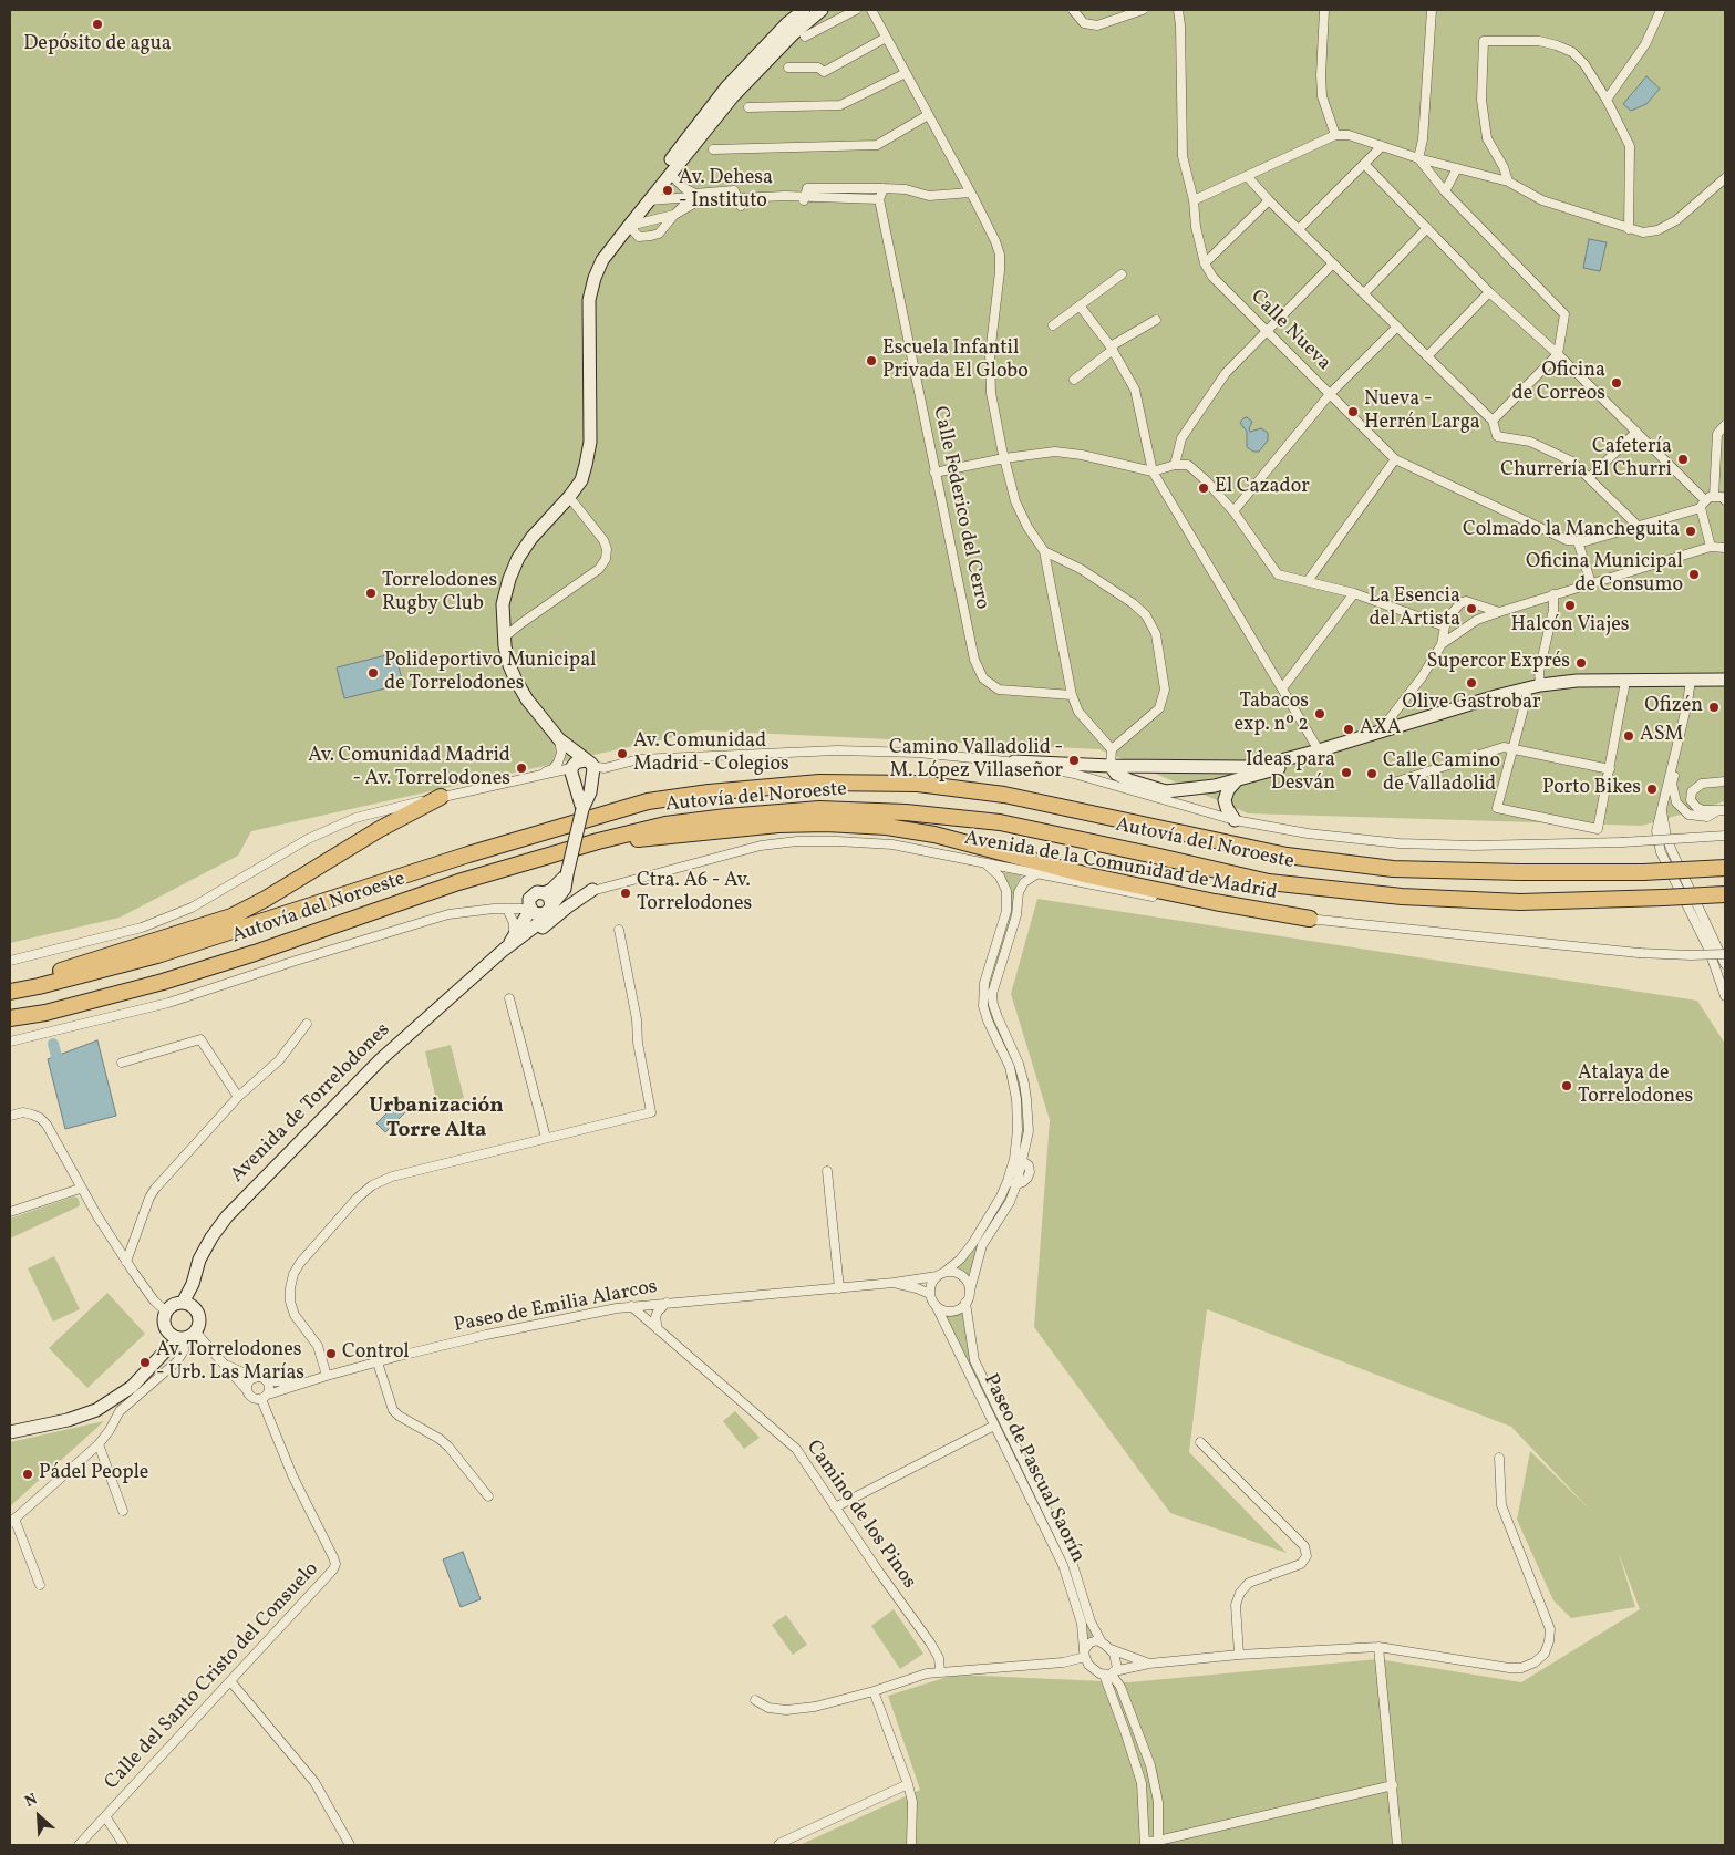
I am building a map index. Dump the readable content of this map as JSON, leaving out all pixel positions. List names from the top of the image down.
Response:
{
  "streets": {
    "highway": ["Autovía del Noroeste"],
    "street": [
      "Calle Nueva",
      "Calle Federico del Cerro",
      "Avenida de la Comunidad de Madrid",
      "Avenida de Torrelodones",
      "Paseo de Emilia Alarcos",
      "Paseo de Pascual Saorín",
      "Camino de los Pinos",
      "Calle del Santo Cristo del Consuelo"
    ]
  },
  "crossings": [
    ["Avenida de la Comunidad de Madrid", "Avenida de Torrelodones"],
    ["Paseo de Emilia Alarcos", "Paseo de Pascual Saorín"],
    ["Paseo de Emilia Alarcos", "Camino de los Pinos"],
    ["Paseo de Emilia Alarcos", "Calle del Santo Cristo del Consuelo"]
  ],
  "districts": ["Urbanización Torre Alta"],
  "places": [
    "Depósito de agua",
    "Av. Dehesa - Instituto",
    "Escuela Infantil Privada El Globo",
    "Oficina de Correos",
    "Nueva - Herrén Larga",
    "Cafetería Churrería El Churri",
    "El Cazador",
    "Colmado la Mancheguita",
    "Oficina Municipal de Consumo",
    "Torrelodones Rugby Club",
    "Halcón Viajes",
    "La Esencia del Artista",
    "Supercor Exprés",
    "Polideportivo Municipal de Torrelodones",
    "Olive Gastrobar",
    "Ofizén",
    "Tabacos exp. nº 2",
    "AXA",
    "ASM",
    "Av. Comunidad Madrid - Colegios",
    "Camino Valladolid - M. López Villaseñor",
    "Av. Comunidad Madrid - Av. Torrelodones",
    "Ideas para Desván",
    "Calle Camino de Valladolid",
    "Porto Bikes",
    "Ctra. A6 - Av. Torrelodones",
    "Atalaya de Torrelodones",
    "Control",
    "Av. Torrelodones - Urb. Las Marías",
    "Pádel People"
  ],
  "north": "top left"
}
